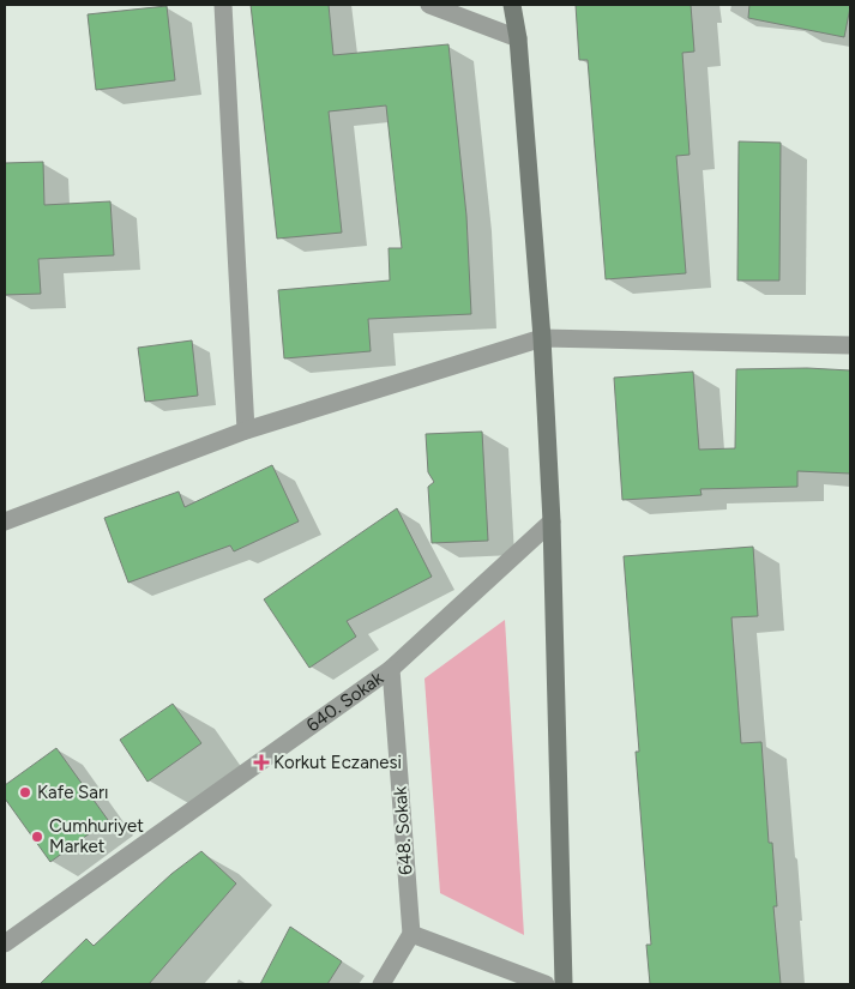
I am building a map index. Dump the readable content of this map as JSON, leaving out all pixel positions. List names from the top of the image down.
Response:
{
  "streets": {
    "street": ["640. Sokak", "648. Sokak"]
  },
  "crossings": [
    ["640. Sokak", "648. Sokak"]
  ],
  "places": {
    "health": ["Korkut Eczanesi"],
    "other": ["Kafe Sarı", "Cumhuriyet Market"]
  }
}
